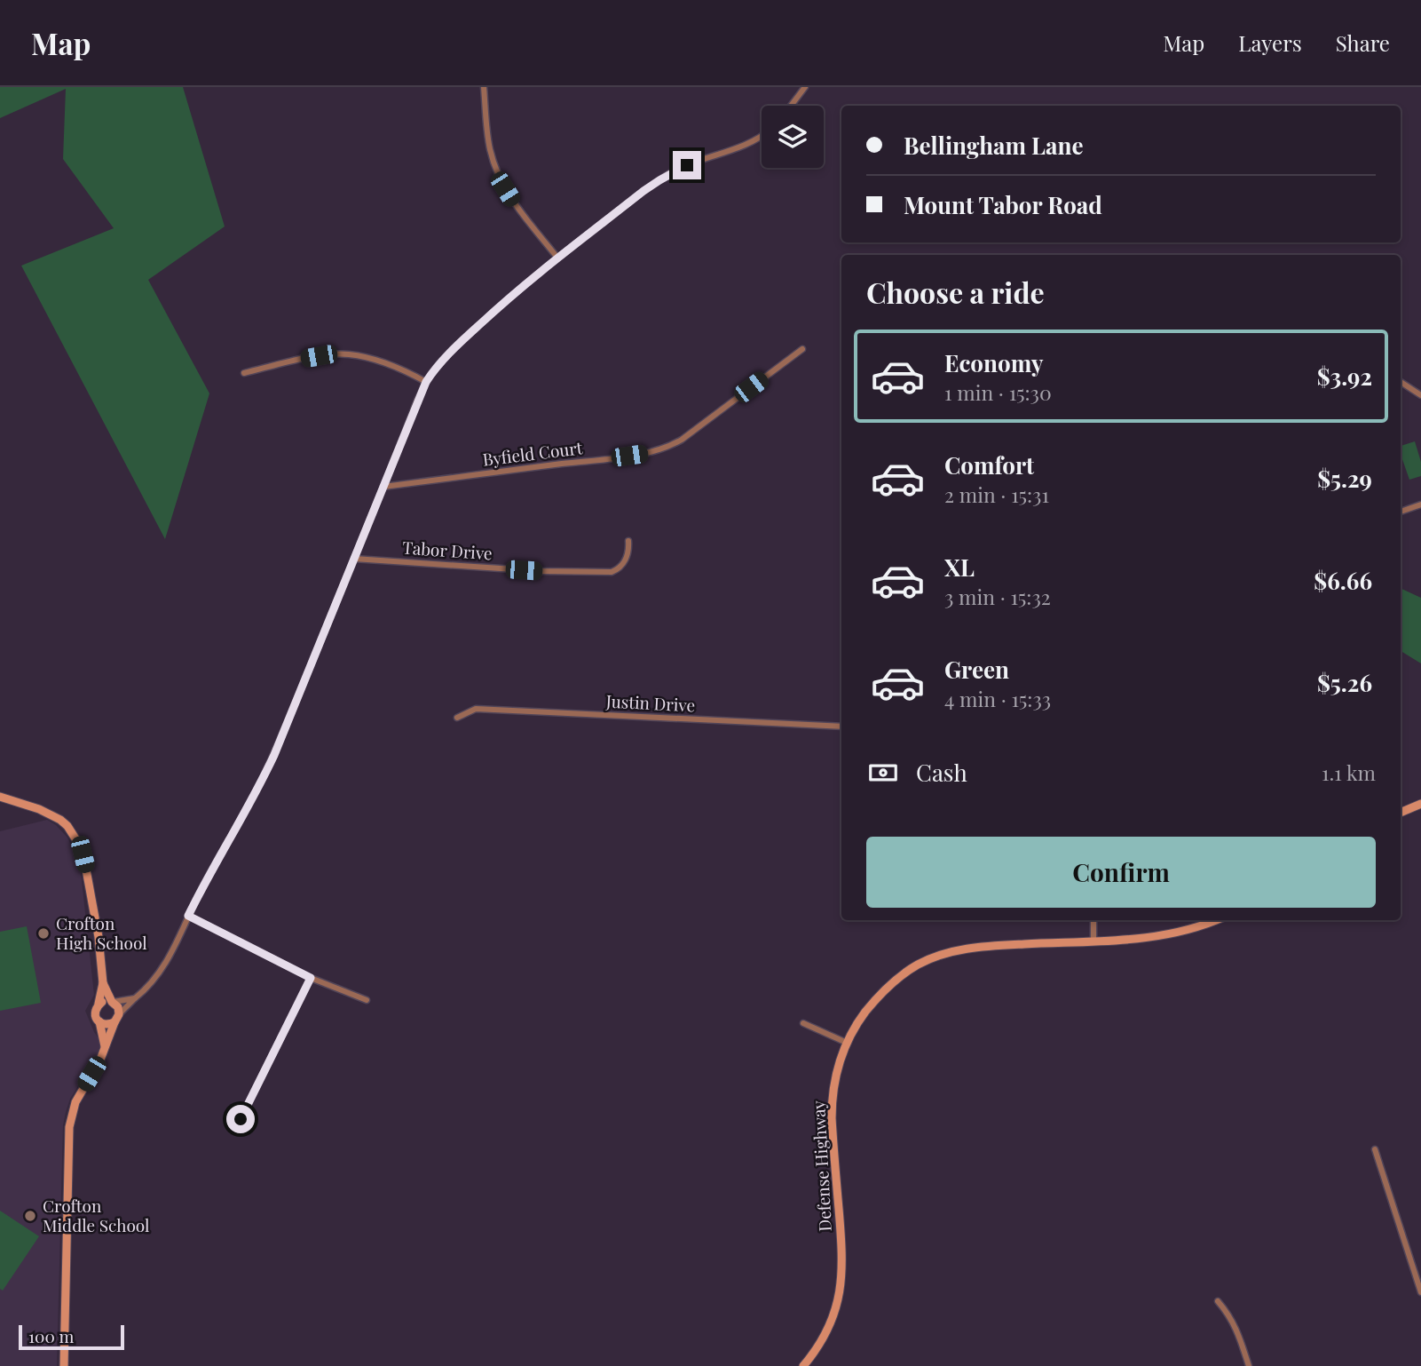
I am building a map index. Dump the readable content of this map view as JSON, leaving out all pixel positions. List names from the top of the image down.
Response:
{
  "streets": {
    "main road": ["Defense Highway"],
    "street": ["Byfield Court", "Tabor Drive", "Justin Drive"]
  },
  "places": ["Crofton High School", "Crofton Middle School"],
  "scale_bar": "100 m",
  "page": {
    "header": "Map",
    "nav": ["Map", "Layers", "Share"],
    "banner": ["Bellingham Lane", "Mount Tabor Road"],
    "heading": "Choose a ride",
    "list": [
      {
        "name": "Economy",
        "note": "1 min · 15:30",
        "value": "$3.92"
      },
      {
        "name": "Comfort",
        "note": "2 min · 15:31",
        "value": "$5.29"
      },
      {
        "name": "XL",
        "note": "3 min · 15:32",
        "value": "$6.66"
      },
      {
        "name": "Green",
        "note": "4 min · 15:33",
        "value": "$5.26"
      }
    ],
    "pay": ["Cash", "1.1 km"],
    "buttons": "Confirm",
    "scale": "100 m"
  }
}
